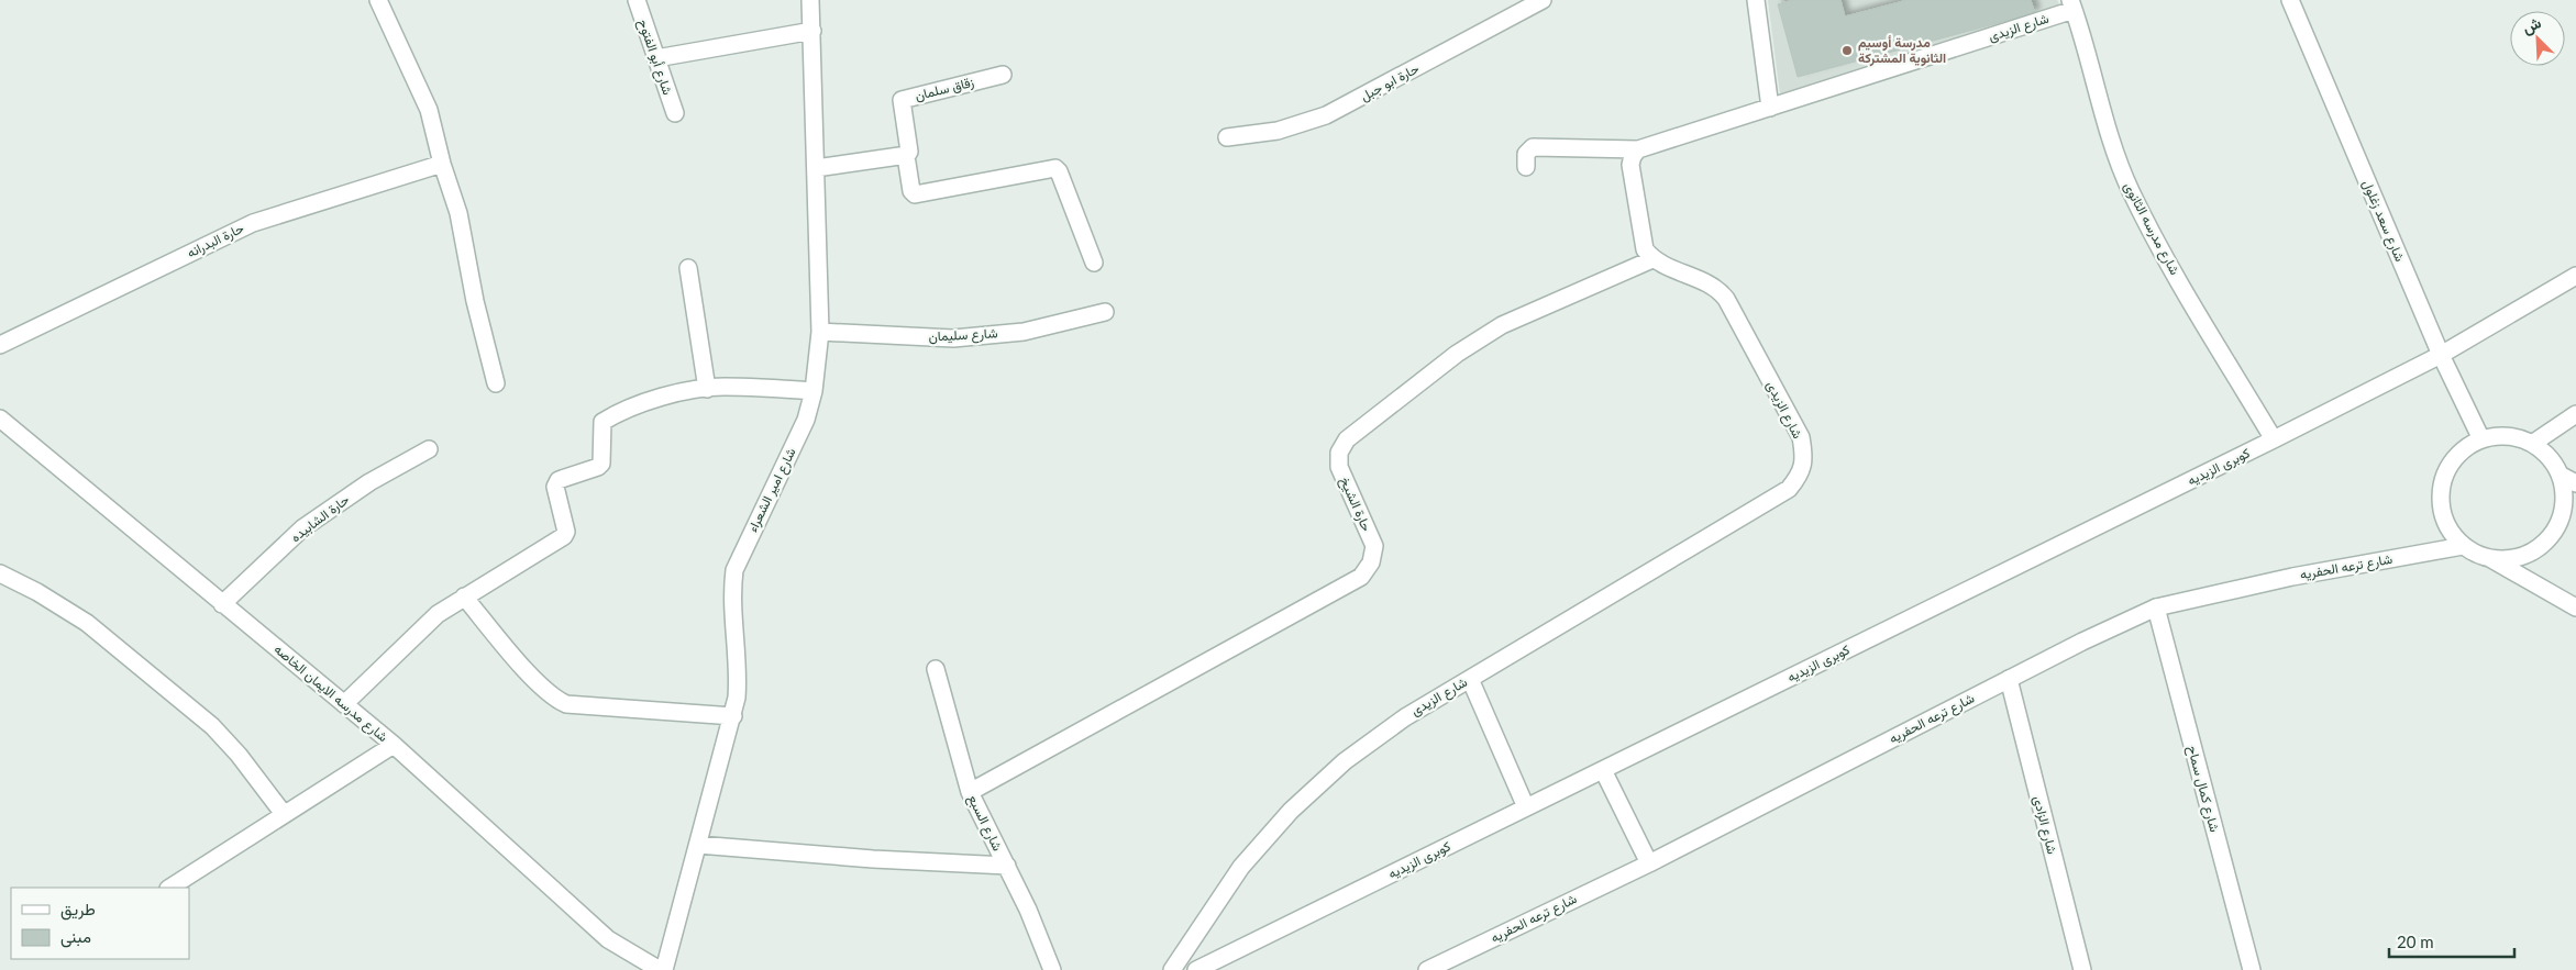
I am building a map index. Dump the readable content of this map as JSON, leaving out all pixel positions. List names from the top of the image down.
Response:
{
  "streets": {
    "street": [
      "شارع الزيدى",
      "شارع أبو الفتوح",
      "حارة ابو جبل",
      "زقاق سلمان",
      "شارع سعد زغلول",
      "شارع مدرسه الثانوى",
      "حارة البدرانه",
      "شارع سليمان",
      "كوبرى الزيديه",
      "شارع امير الشعراء",
      "حارة الشيخ",
      "حارة الشابيده",
      "شارع ترعه الحفريه",
      "شارع مدرسه الايمان الخاصه",
      "شارع كمال سماح",
      "شارع السبع",
      "شارع الزادى"
    ]
  },
  "crossings": [
    ["شارع الزيدى", "شارع مدرسه الثانوى"],
    ["شارع الزيدى", "حارة الشيخ"],
    ["شارع سعد زغلول", "كوبرى الزيديه"],
    ["شارع سعد زغلول", "شارع ترعه الحفريه"],
    ["شارع مدرسه الثانوى", "كوبرى الزيديه"],
    ["شارع سليمان", "شارع امير الشعراء"],
    ["حارة الشيخ", "شارع السبع"],
    ["حارة الشابيده", "شارع مدرسه الايمان الخاصه"],
    ["شارع ترعه الحفريه", "شارع كمال سماح"],
    ["شارع ترعه الحفريه", "شارع الزادى"]
  ],
  "places": ["مدرسة أوسيم الثانوية المشتركة"],
  "legend": ["طريق", "مبنى"],
  "scale_bar": "20 m",
  "north": "top left"
}
